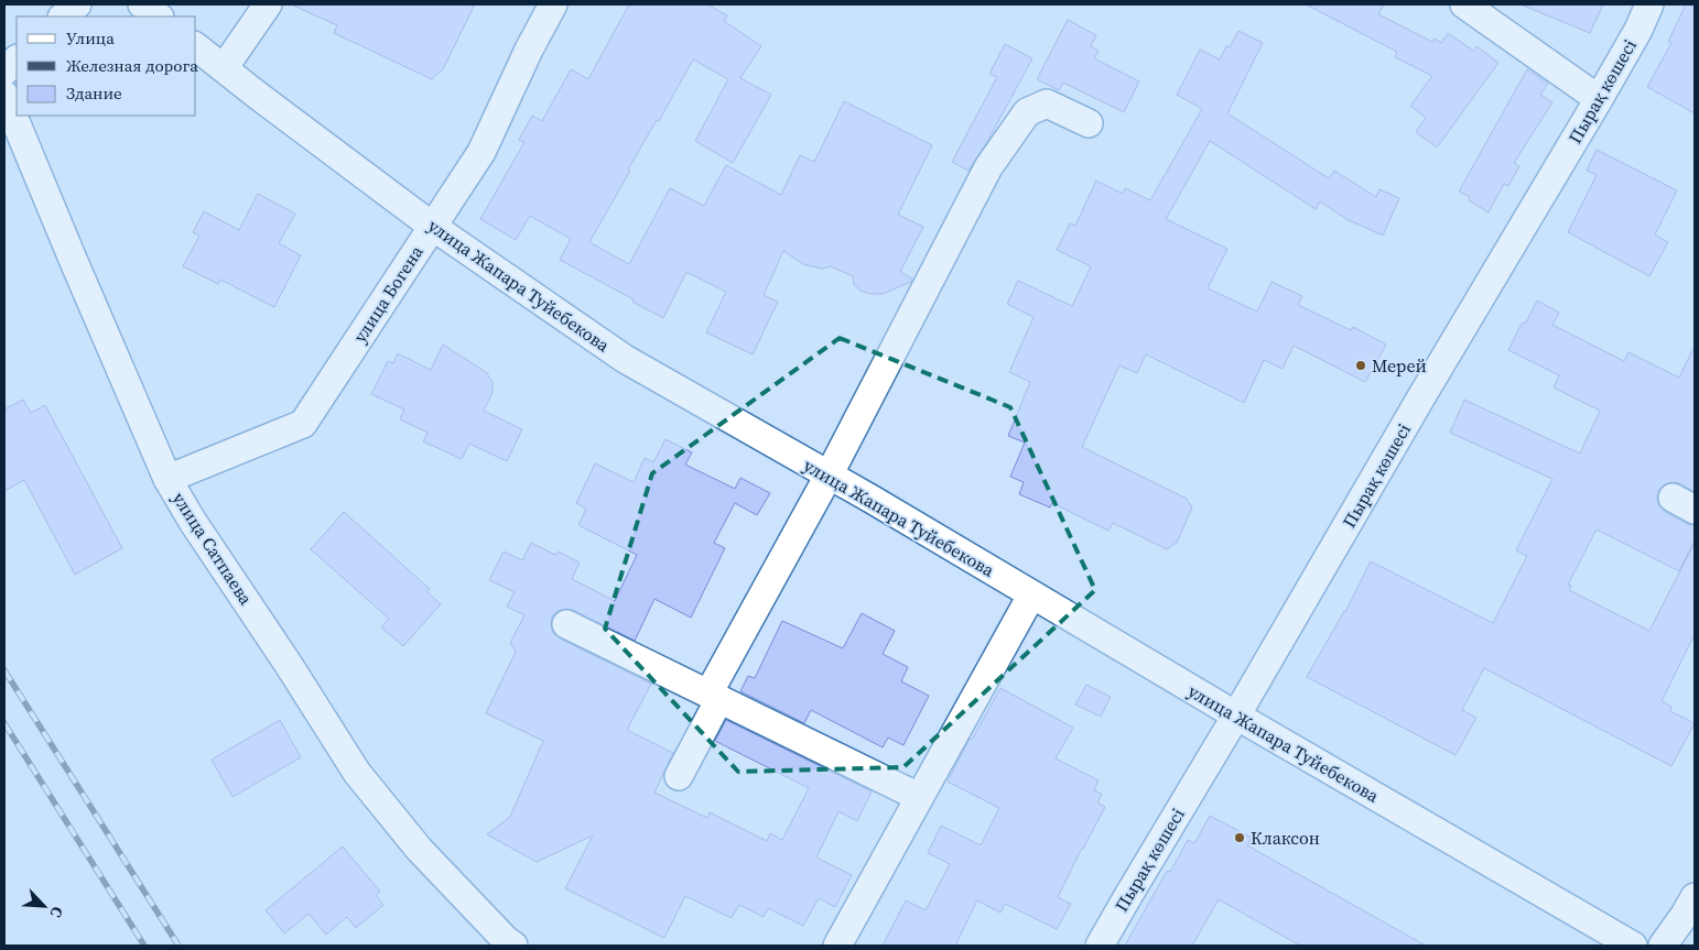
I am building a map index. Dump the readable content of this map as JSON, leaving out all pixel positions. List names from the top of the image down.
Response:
{
  "streets": {
    "street": [
      "Пырақ көшесі",
      "улица Жапара Туйебекова",
      "улица Богена",
      "улица Сатпаева"
    ]
  },
  "crossings": [
    ["Пырақ көшесі", "улица Жапара Туйебекова"],
    ["улица Жапара Туйебекова", "улица Богена"],
    ["улица Богена", "улица Сатпаева"]
  ],
  "places": ["Мерей", "Клаксон"],
  "legend": ["Улица", "Железная дорога", "Здание"],
  "north": "bottom right"
}
